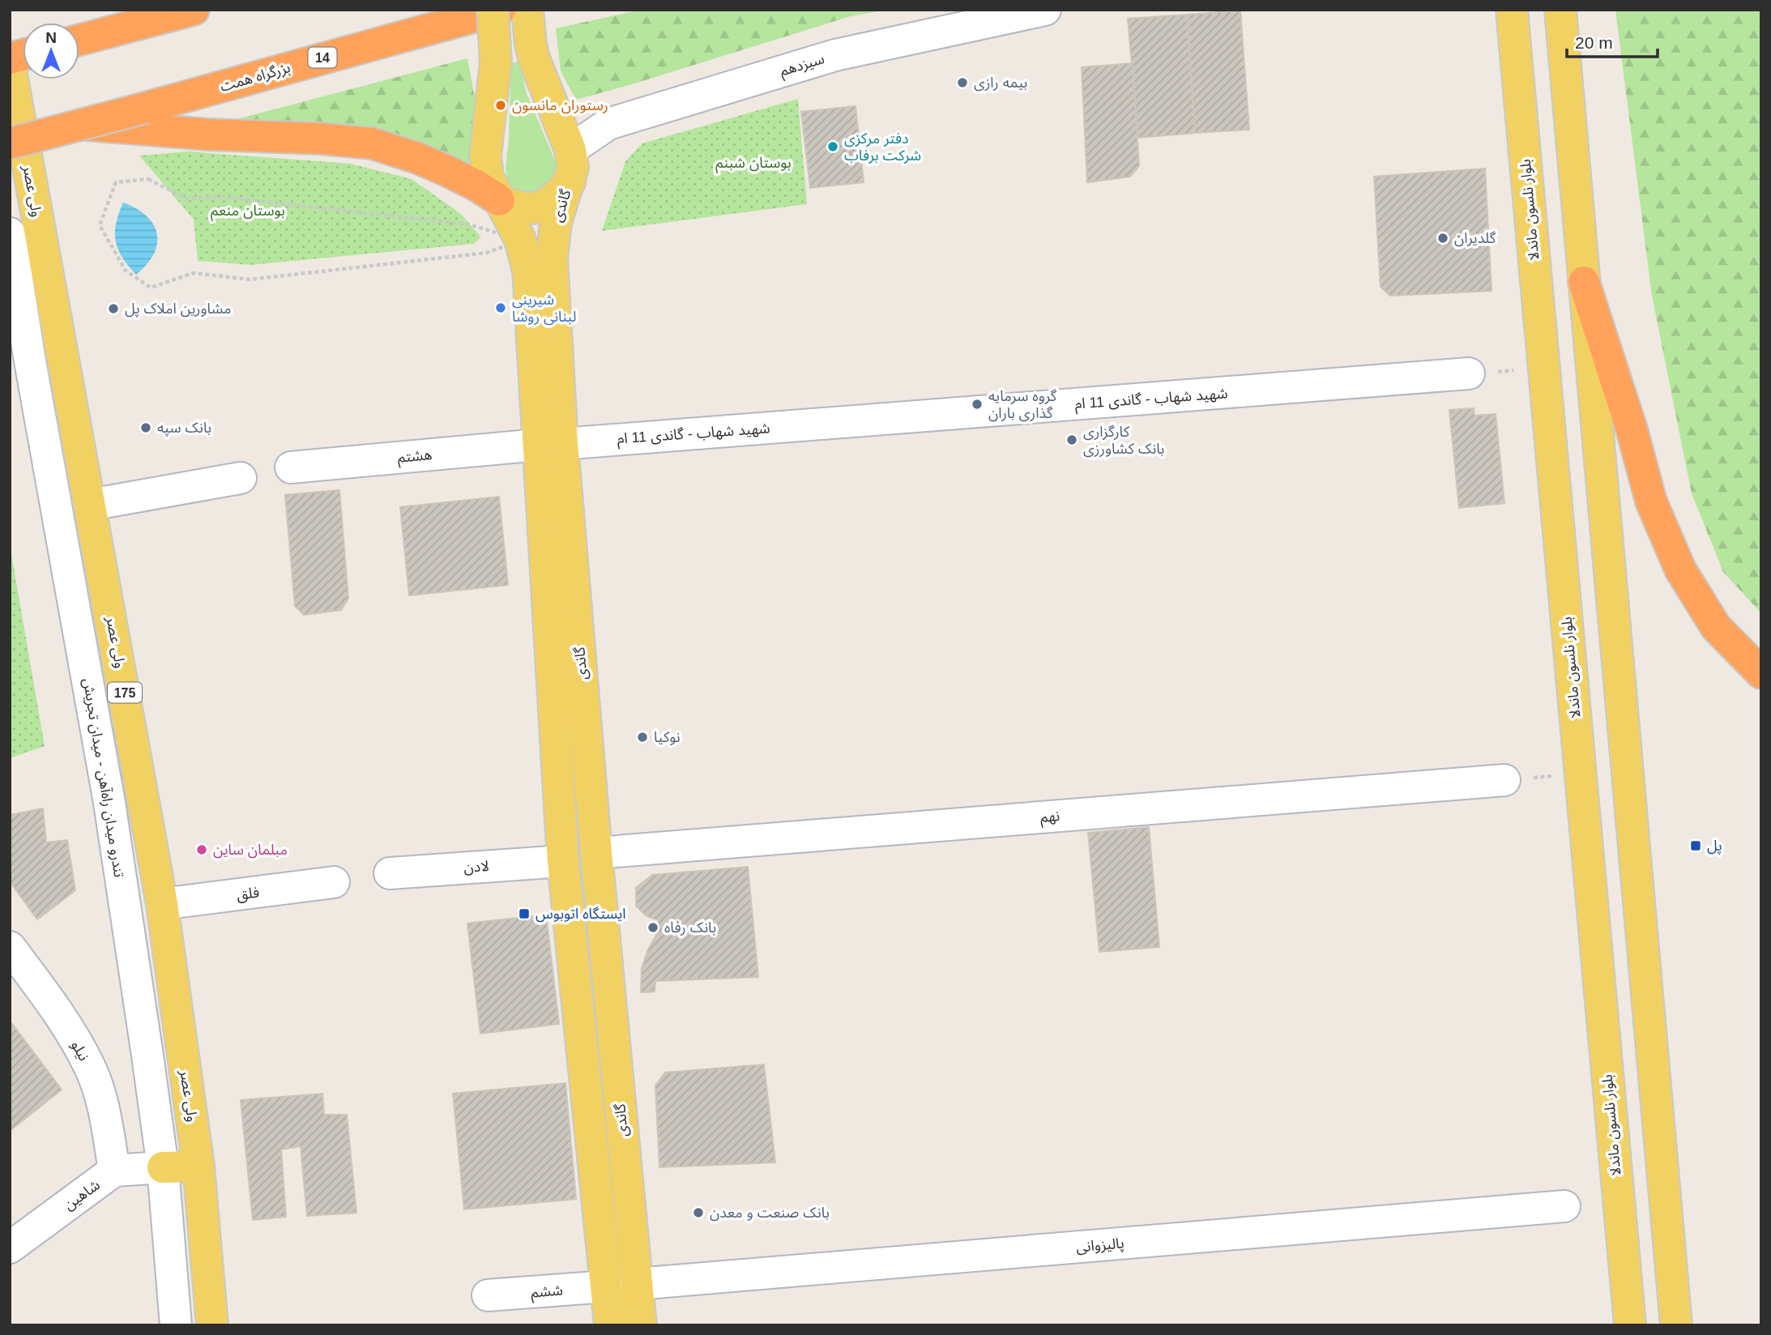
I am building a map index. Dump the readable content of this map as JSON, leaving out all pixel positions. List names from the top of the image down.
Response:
{
  "streets": {
    "highway": ["14", "بزرگراه همت"],
    "main road": [
      "ولی عصر",
      "گاندی",
      "بلوار نلسون ماندلا",
      "175"
    ],
    "street": [
      "سیزدهم",
      "شهید شهاب - گاندی 11 ام",
      "هشتم",
      "تندرو میدان راه‌آهن - میدان تجریش",
      "نهم",
      "لادن",
      "فلق",
      "نیلو",
      "شاهین",
      "پالیزوانی",
      "ششم"
    ]
  },
  "crossings": [
    ["سیزدهم", "گاندی"],
    ["ولی عصر", "فلق"],
    ["گاندی", "شهید شهاب - گاندی 11 ام"],
    ["گاندی", "هشتم"],
    ["گاندی", "نهم"],
    ["گاندی", "لادن"],
    ["گاندی", "پالیزوانی"],
    ["گاندی", "ششم"],
    ["شهید شهاب - گاندی 11 ام", "هشتم"],
    ["تندرو میدان راه‌آهن - میدان تجریش", "شاهین"],
    ["نیلو", "شاهین"]
  ],
  "parks": ["بوستان شبنم", "بوستان منعم"],
  "places": {
    "other": [
      "بیمه رازی",
      "رستوران مانسون",
      "دفتر مرکزی شرکت برفاب",
      "گلدیران",
      "شیرینی لبنانی روشا",
      "مشاورین املاک پل",
      "گروه سرمایه گذاری باران",
      "بانک سپه",
      "کارگزاری بانک کشاورزی",
      "نوکیا",
      "مبلمان ساین",
      "بانک رفاه",
      "بانک صنعت و معدن"
    ],
    "transit": ["پل", "ایستگاه اتوبوس"]
  },
  "scale_bar": "20 m",
  "north": "top"
}
